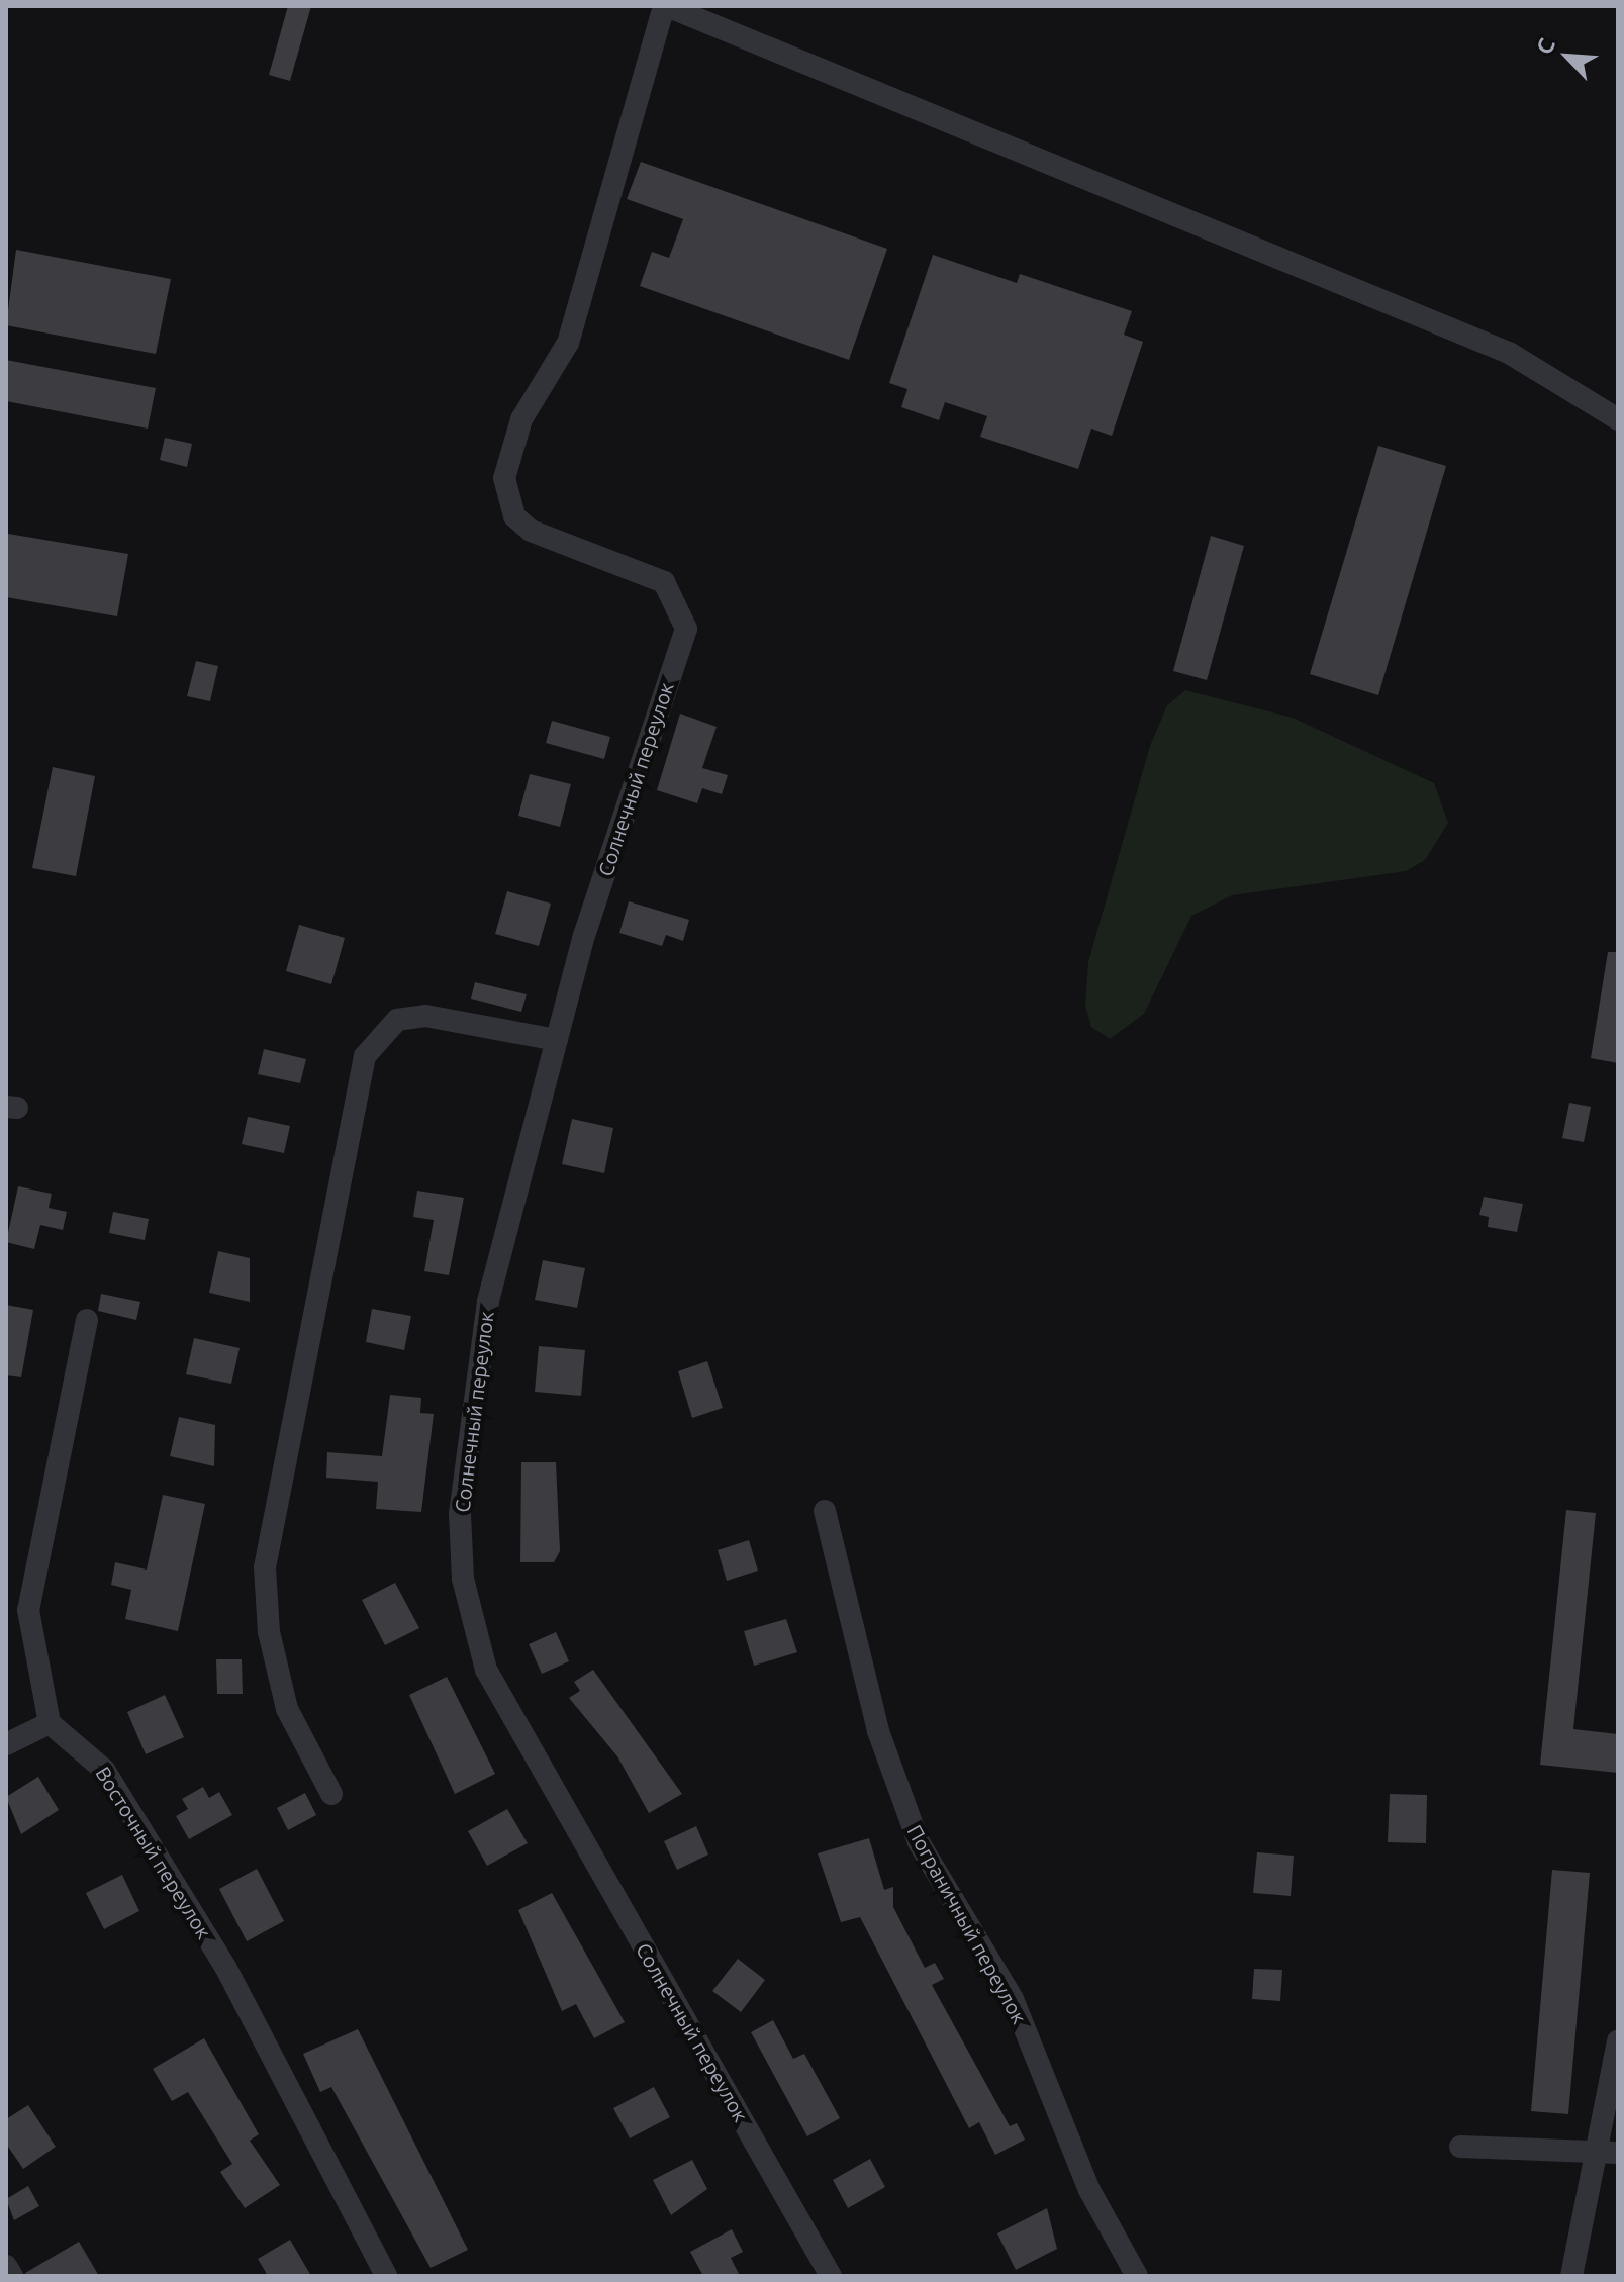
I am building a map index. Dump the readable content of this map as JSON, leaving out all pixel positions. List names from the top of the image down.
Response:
{
  "streets": {
    "street": ["Солнечный переулок", "Восточный переулок", "Пограничный переулок"]
  },
  "north": "top left"
}
